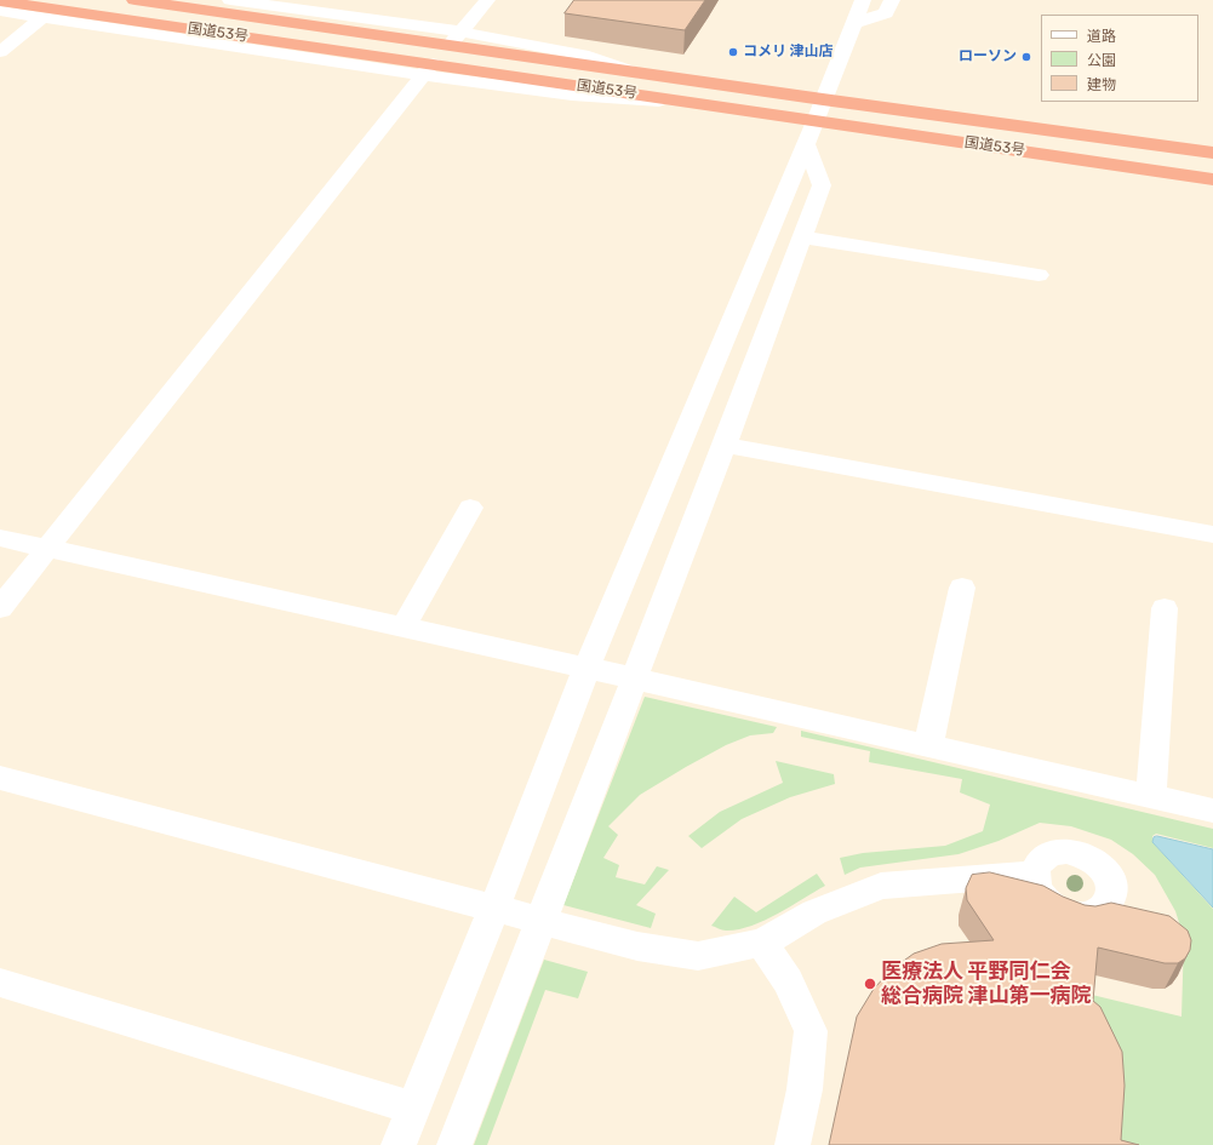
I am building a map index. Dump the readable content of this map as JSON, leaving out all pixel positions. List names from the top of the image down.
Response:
{
  "streets": {
    "highway": ["国道53号"]
  },
  "places": ["コメリ 津山店", "ローソン", "医療法人 平野同仁会 総合病院 津山第一病院"],
  "legend": ["道路", "公園", "建物"]
}
